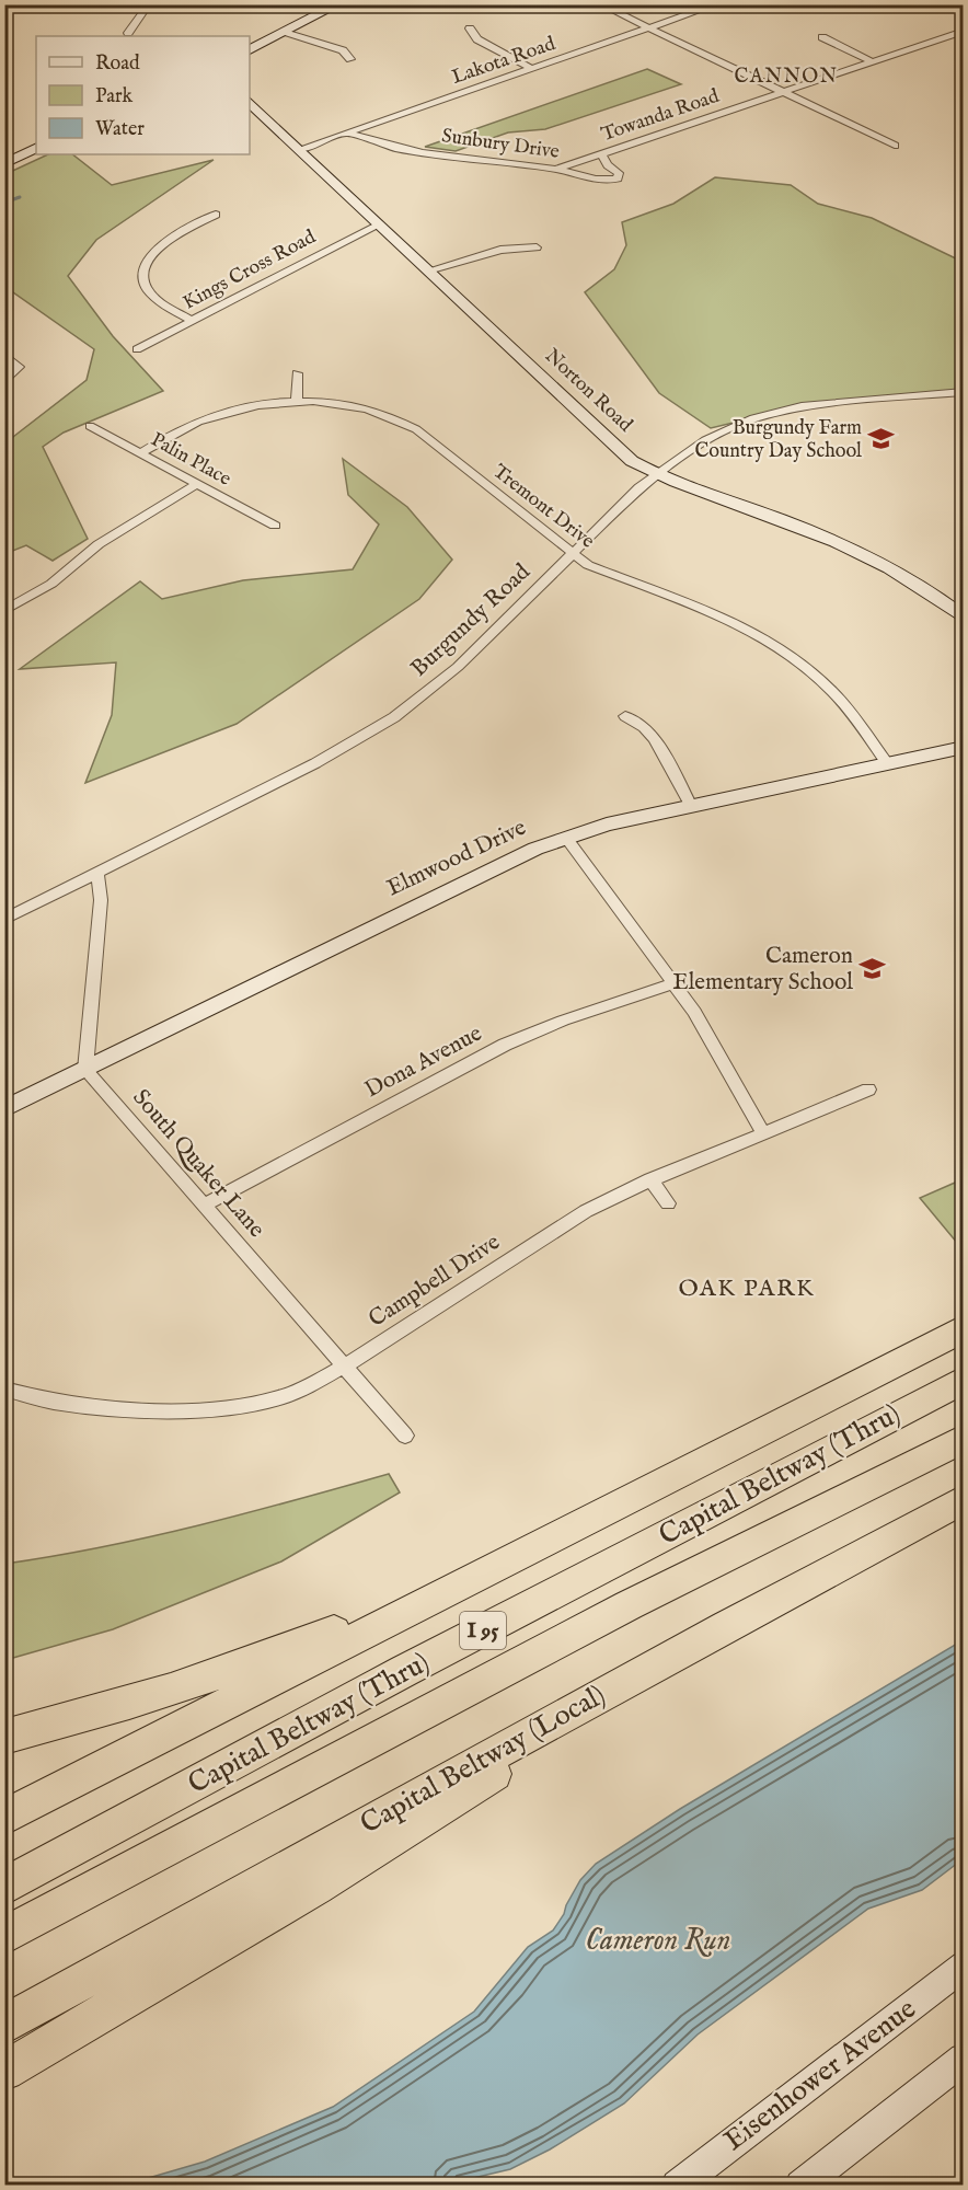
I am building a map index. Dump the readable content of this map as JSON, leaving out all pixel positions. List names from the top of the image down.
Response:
{
  "streets": {
    "highway": ["Capital Beltway (Thru)", "I 95", "Capital Beltway (Local)"],
    "street": [
      "Lakota Road",
      "Towanda Road",
      "Sunbury Drive",
      "Kings Cross Road",
      "Norton Road",
      "Palin Place",
      "Tremont Drive",
      "Burgundy Road",
      "Elmwood Drive",
      "Dona Avenue",
      "South Quaker Lane",
      "Campbell Drive",
      "Eisenhower Avenue"
    ]
  },
  "crossings": [
    ["Lakota Road", "Sunbury Drive"],
    ["Lakota Road", "Norton Road"],
    ["Towanda Road", "Sunbury Drive"],
    ["Kings Cross Road", "Norton Road"],
    ["Norton Road", "Burgundy Road"],
    ["Palin Place", "Tremont Drive"],
    ["Tremont Drive", "Burgundy Road"],
    ["Tremont Drive", "Elmwood Drive"],
    ["Elmwood Drive", "South Quaker Lane"],
    ["Dona Avenue", "South Quaker Lane"],
    ["South Quaker Lane", "Campbell Drive"]
  ],
  "districts": ["CANNON", "OAK PARK"],
  "water": ["Cameron Run"],
  "places": {
    "school or university": ["Burgundy Farm Country Day School", "Cameron Elementary School"]
  },
  "legend": ["Road", "Park", "Water"]
}
